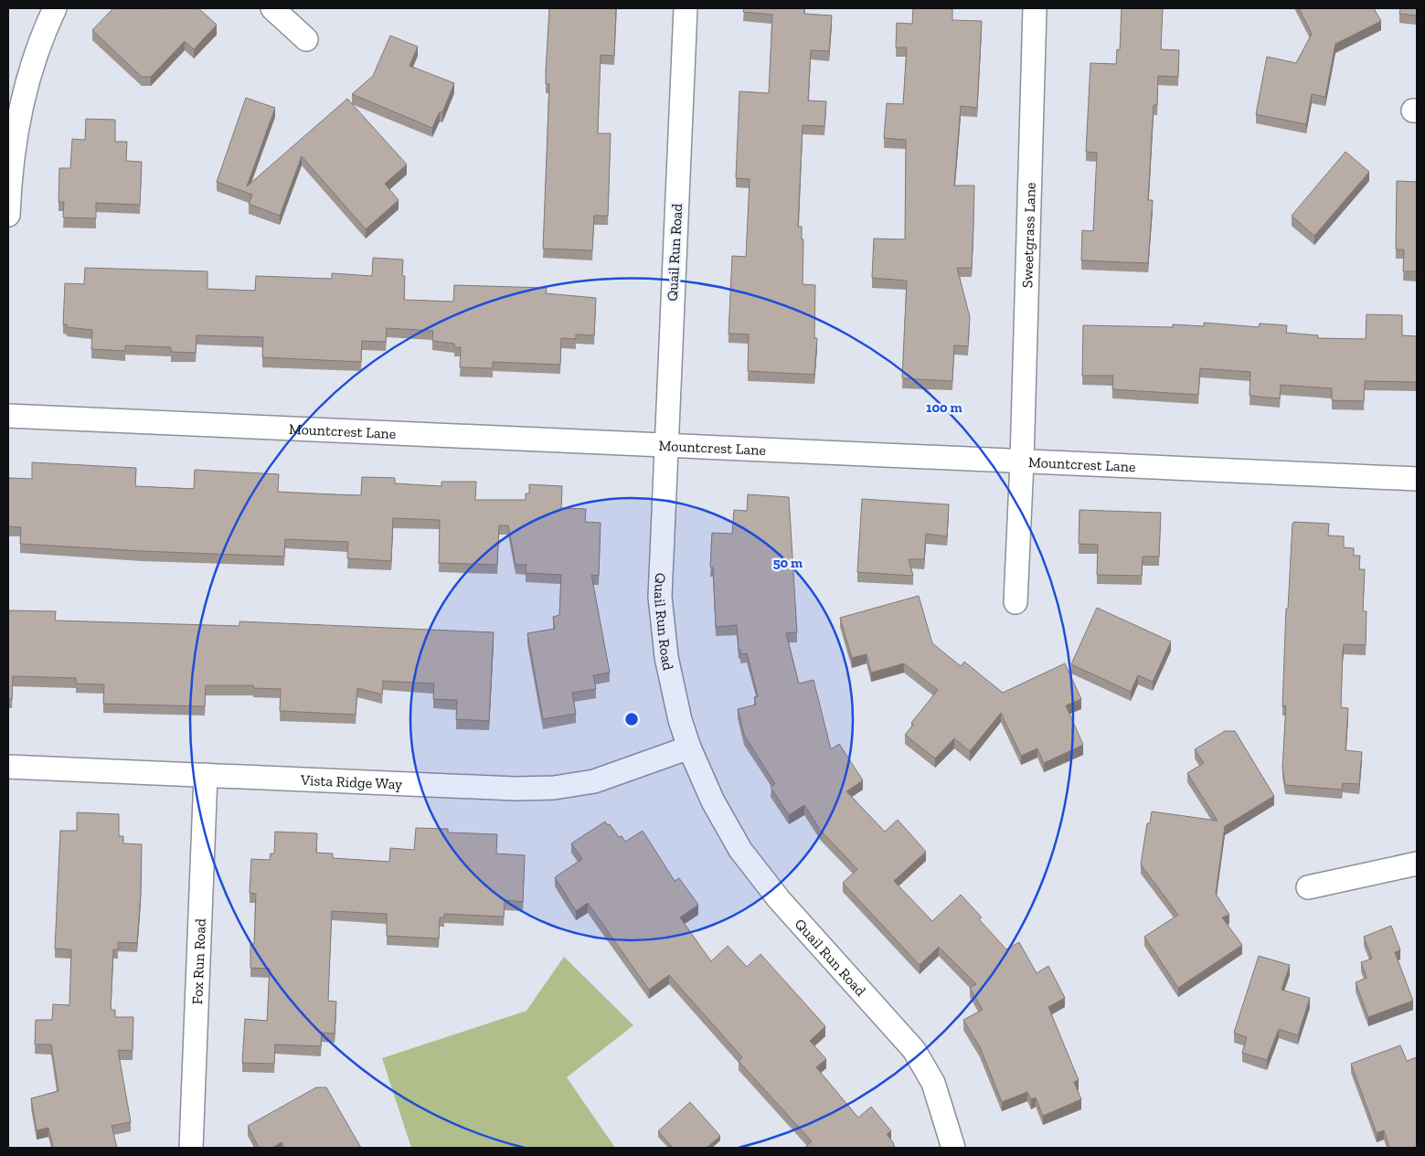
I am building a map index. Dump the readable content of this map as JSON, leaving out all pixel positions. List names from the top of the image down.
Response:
{
  "streets": {
    "street": [
      "Sweetgrass Lane",
      "Quail Run Road",
      "Mountcrest Lane",
      "Vista Ridge Way",
      "Fox Run Road"
    ]
  },
  "crossings": [
    ["Sweetgrass Lane", "Mountcrest Lane"],
    ["Quail Run Road", "Mountcrest Lane"],
    ["Quail Run Road", "Vista Ridge Way"],
    ["Vista Ridge Way", "Fox Run Road"]
  ],
  "rings": ["100 m", "50 m"]
}
